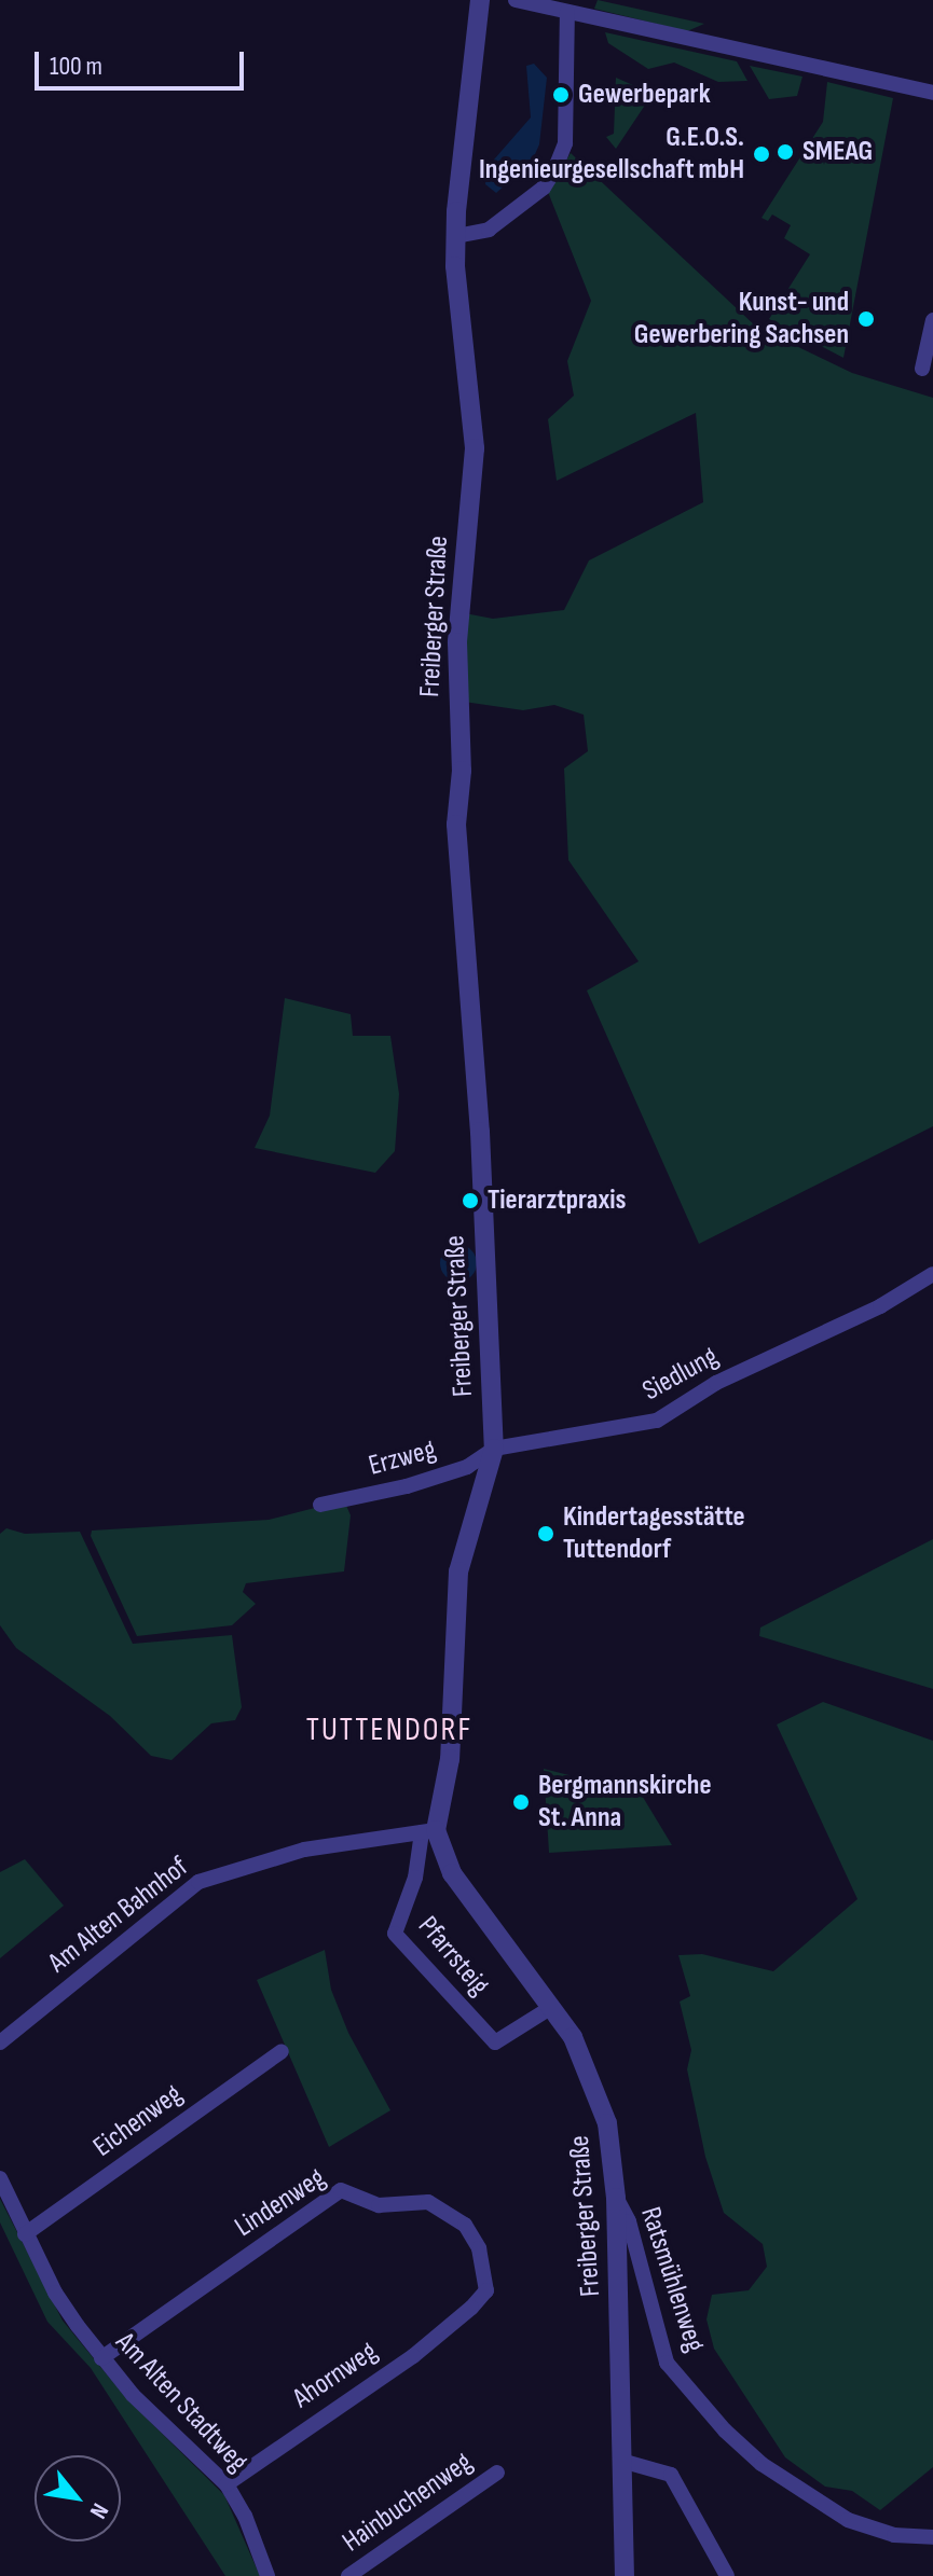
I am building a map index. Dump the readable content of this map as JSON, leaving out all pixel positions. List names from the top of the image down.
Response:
{
  "streets": {
    "street": [
      "Freiberger Straße",
      "Siedlung",
      "Erzweg",
      "Am Alten Bahnhof",
      "Pfarrsteig",
      "Eichenweg",
      "Lindenweg",
      "Ratsmühlenweg",
      "Ahornweg",
      "Am Alten Stadtweg",
      "Hainbuchenweg"
    ]
  },
  "crossings": [
    ["Freiberger Straße", "Siedlung"],
    ["Freiberger Straße", "Erzweg"],
    ["Freiberger Straße", "Am Alten Bahnhof"],
    ["Freiberger Straße", "Pfarrsteig"],
    ["Freiberger Straße", "Ratsmühlenweg"],
    ["Siedlung", "Erzweg"],
    ["Am Alten Bahnhof", "Pfarrsteig"],
    ["Eichenweg", "Am Alten Stadtweg"],
    ["Lindenweg", "Ahornweg"],
    ["Lindenweg", "Am Alten Stadtweg"],
    ["Ahornweg", "Am Alten Stadtweg"]
  ],
  "districts": ["TUTTENDORF"],
  "places": [
    "Gewerbepark",
    "SMEAG",
    "G.E.O.S. Ingenieurgesellschaft mbH",
    "Kunst- und Gewerbering Sachsen",
    "Tierarztpraxis",
    "Kindertagesstätte Tuttendorf",
    "Bergmannskirche St. Anna"
  ],
  "scale_bar": "100 m",
  "north": "bottom right"
}
